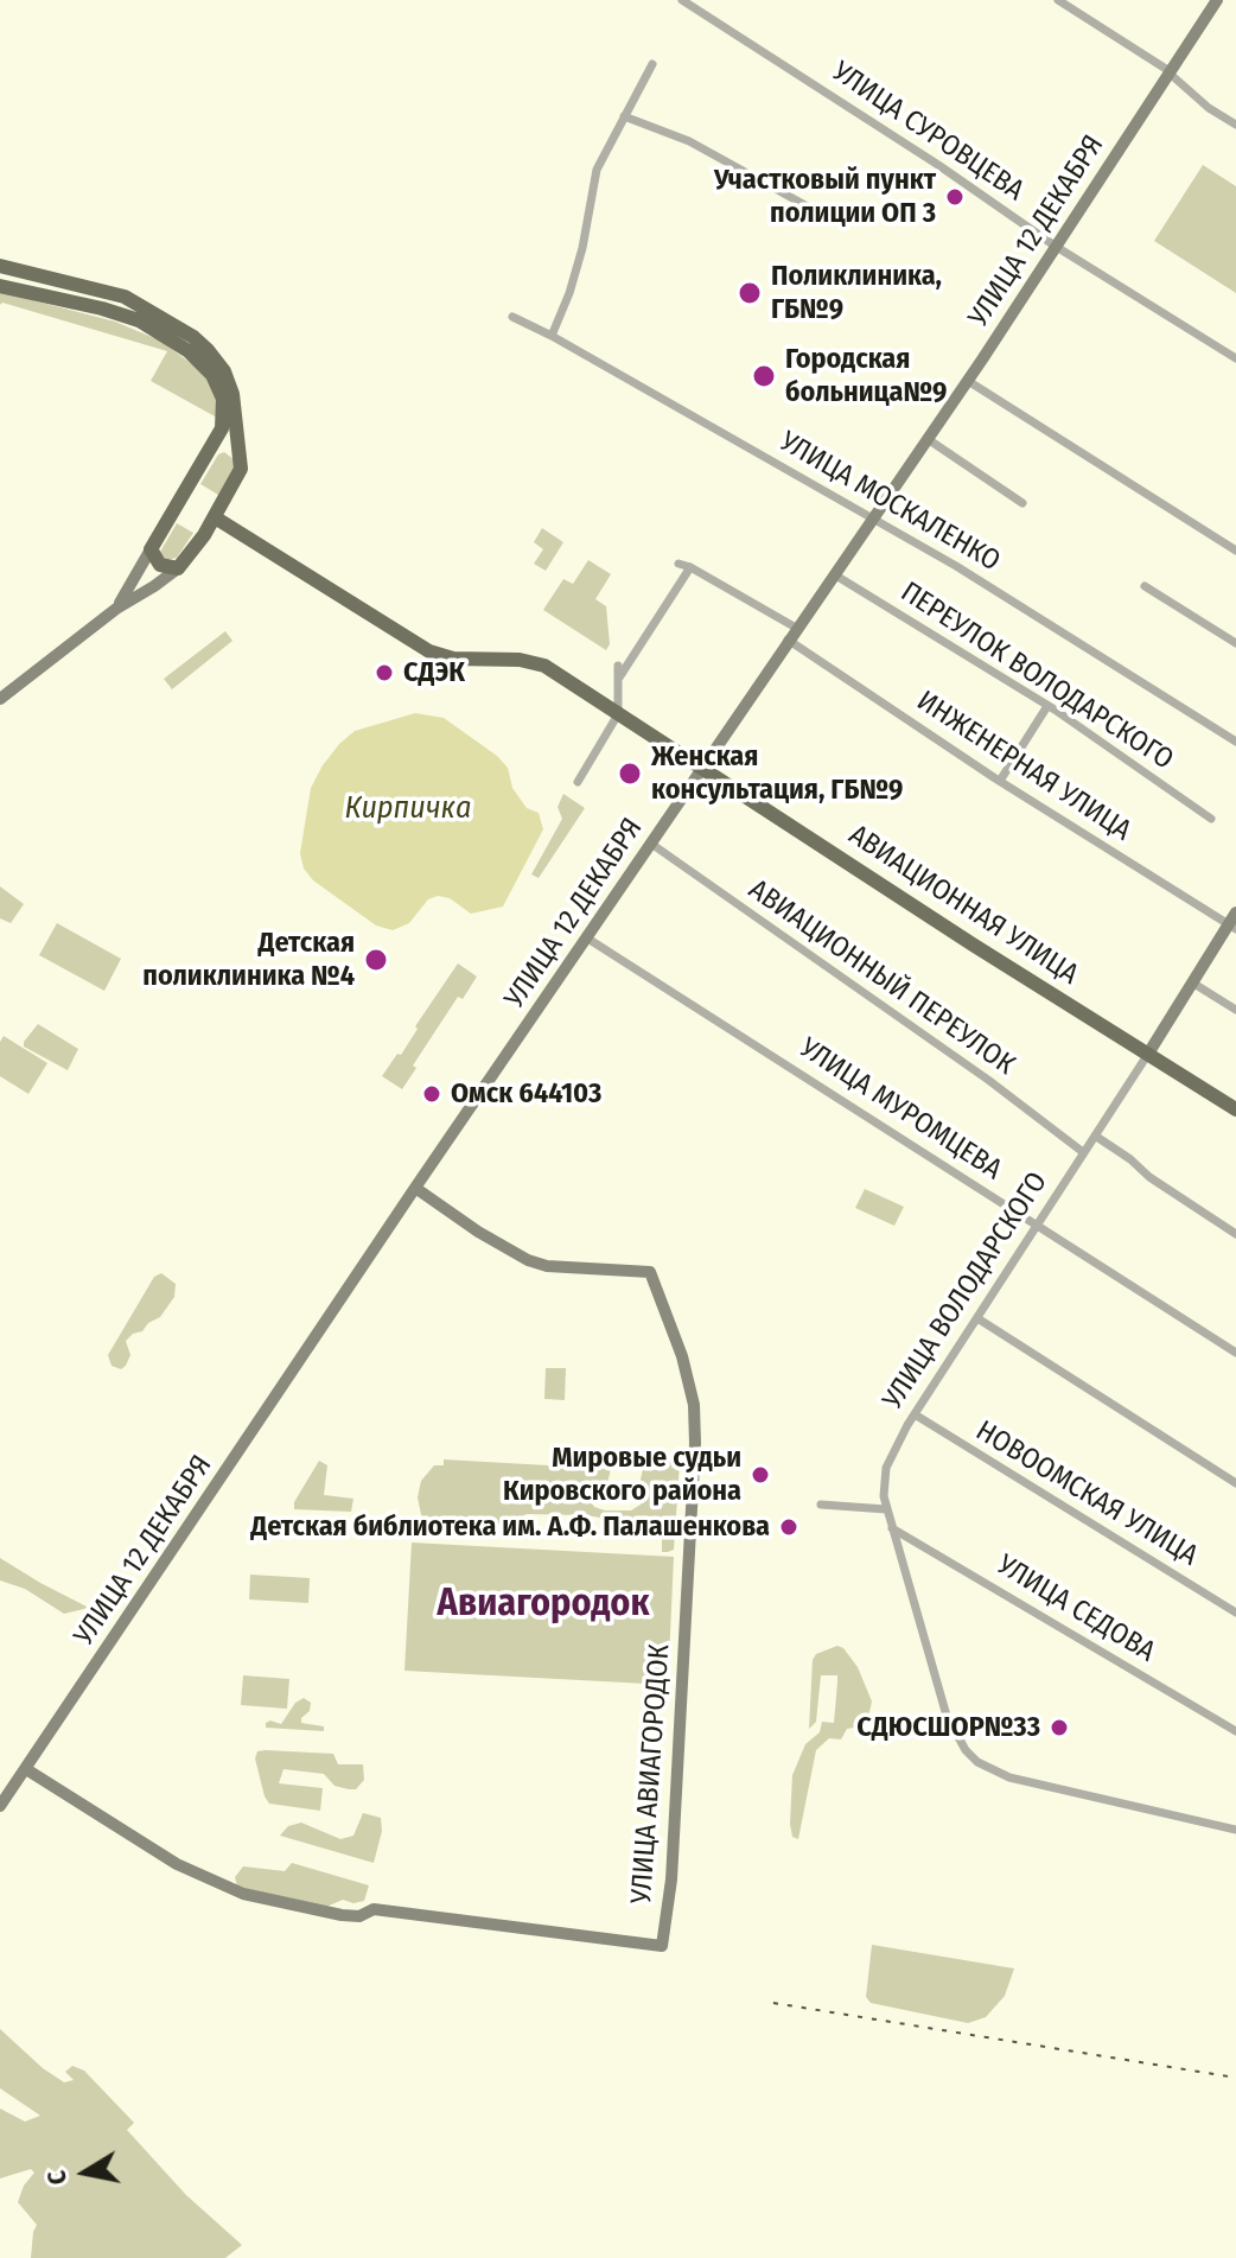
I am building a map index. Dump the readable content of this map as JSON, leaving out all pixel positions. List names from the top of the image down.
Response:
{
  "streets": {
    "main road": [
      "УЛИЦА 12 ДЕКАБРЯ",
      "АВИАЦИОННАЯ УЛИЦА",
      "УЛИЦА ВОЛОДАРСКОГО",
      "УЛИЦА АВИАГОРОДОК"
    ],
    "street": [
      "УЛИЦА СУРОВЦЕВА",
      "УЛИЦА МОСКАЛЕНКО",
      "ПЕРЕУЛОК ВОЛОДАРСКОГО",
      "ИНЖЕНЕРНАЯ УЛИЦА",
      "АВИАЦИОННЫЙ ПЕРЕУЛОК",
      "УЛИЦА МУРОМЦЕВА",
      "НОВООМСКАЯ УЛИЦА",
      "УЛИЦА СЕДОВА"
    ]
  },
  "crossings": [
    ["УЛИЦА СУРОВЦЕВА", "УЛИЦА 12 ДЕКАБРЯ"],
    ["УЛИЦА 12 ДЕКАБРЯ", "УЛИЦА МОСКАЛЕНКО"],
    ["УЛИЦА 12 ДЕКАБРЯ", "ПЕРЕУЛОК ВОЛОДАРСКОГО"],
    ["УЛИЦА 12 ДЕКАБРЯ", "ИНЖЕНЕРНАЯ УЛИЦА"],
    ["УЛИЦА 12 ДЕКАБРЯ", "АВИАЦИОННАЯ УЛИЦА"],
    ["УЛИЦА 12 ДЕКАБРЯ", "АВИАЦИОННЫЙ ПЕРЕУЛОК"],
    ["УЛИЦА 12 ДЕКАБРЯ", "УЛИЦА МУРОМЦЕВА"],
    ["УЛИЦА 12 ДЕКАБРЯ", "УЛИЦА АВИАГОРОДОК"],
    ["ИНЖЕНЕРНАЯ УЛИЦА", "УЛИЦА ВОЛОДАРСКОГО"],
    ["АВИАЦИОННАЯ УЛИЦА", "УЛИЦА ВОЛОДАРСКОГО"],
    ["АВИАЦИОННЫЙ ПЕРЕУЛОК", "УЛИЦА ВОЛОДАРСКОГО"],
    ["УЛИЦА МУРОМЦЕВА", "УЛИЦА ВОЛОДАРСКОГО"],
    ["УЛИЦА ВОЛОДАРСКОГО", "НОВООМСКАЯ УЛИЦА"],
    ["УЛИЦА ВОЛОДАРСКОГО", "УЛИЦА СЕДОВА"]
  ],
  "districts": ["Авиагородок"],
  "water": ["Кирпичка"],
  "places": [
    "Участковый пункт полиции ОП 3",
    "Поликлиника, ГБ№9",
    "Городская больница№9",
    "СДЭК",
    "Женская консультация, ГБ№9",
    "Детская поликлиника №4",
    "Омск 644103",
    "Мировые судьи Кировского района",
    "Детская библиотека им. А.Ф. Палашенкова",
    "СДЮСШОР№33"
  ],
  "north": "left"
}
